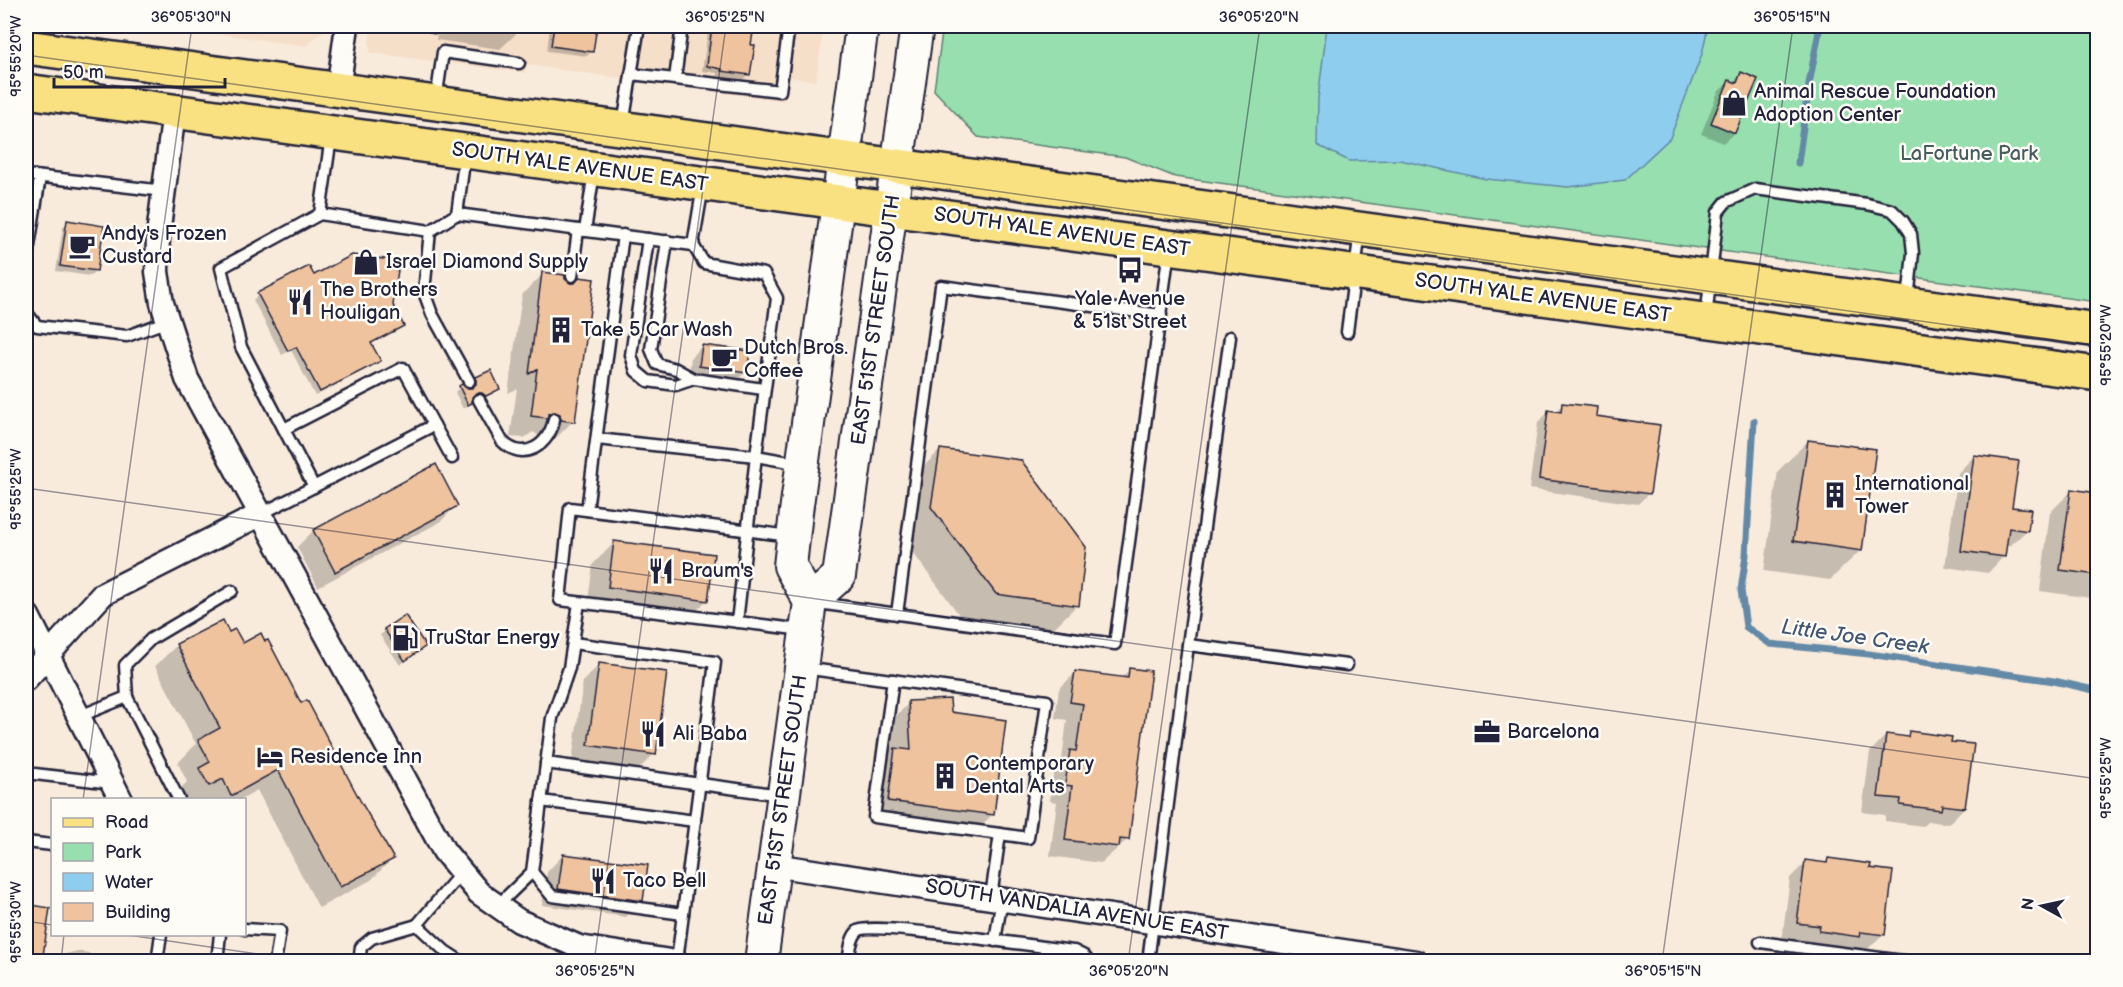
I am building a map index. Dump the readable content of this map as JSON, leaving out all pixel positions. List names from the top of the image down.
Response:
{
  "streets": {
    "main road": ["SOUTH YALE AVENUE EAST", "EAST 51ST STREET SOUTH"],
    "street": ["SOUTH VANDALIA AVENUE EAST"]
  },
  "crossings": [
    ["SOUTH YALE AVENUE EAST", "EAST 51ST STREET SOUTH"],
    ["EAST 51ST STREET SOUTH", "SOUTH VANDALIA AVENUE EAST"]
  ],
  "water": ["Little Joe Creek"],
  "parks": ["LaFortune Park"],
  "places": {
    "shop": ["Animal Rescue Foundation Adoption Center", "Israel Diamond Supply"],
    "cafe": ["Andy's Frozen Custard", "Dutch Bros. Coffee"],
    "bus stop": ["Yale Avenue & 51st Street"],
    "restaurant": [
      "The Brothers Houligan",
      "Braum's",
      "Ali Baba",
      "Taco Bell"
    ],
    "building": ["Take 5 Car Wash", "International Tower", "Contemporary Dental Arts"],
    "fuel station": ["TruStar Energy"],
    "office": ["Barcelona"],
    "hotel": ["Residence Inn"]
  },
  "legend": [
    "Road",
    "Park",
    "Water",
    "Building"
  ],
  "scale_bar": "50 m",
  "north": "left",
  "coordinates": [
    "36°05'30\"N",
    "36°05'25\"N",
    "36°05'20\"N",
    "36°05'15\"N",
    "95°55'20\"W",
    "95°55'25\"W",
    "95°55'30\"W"
  ]
}
